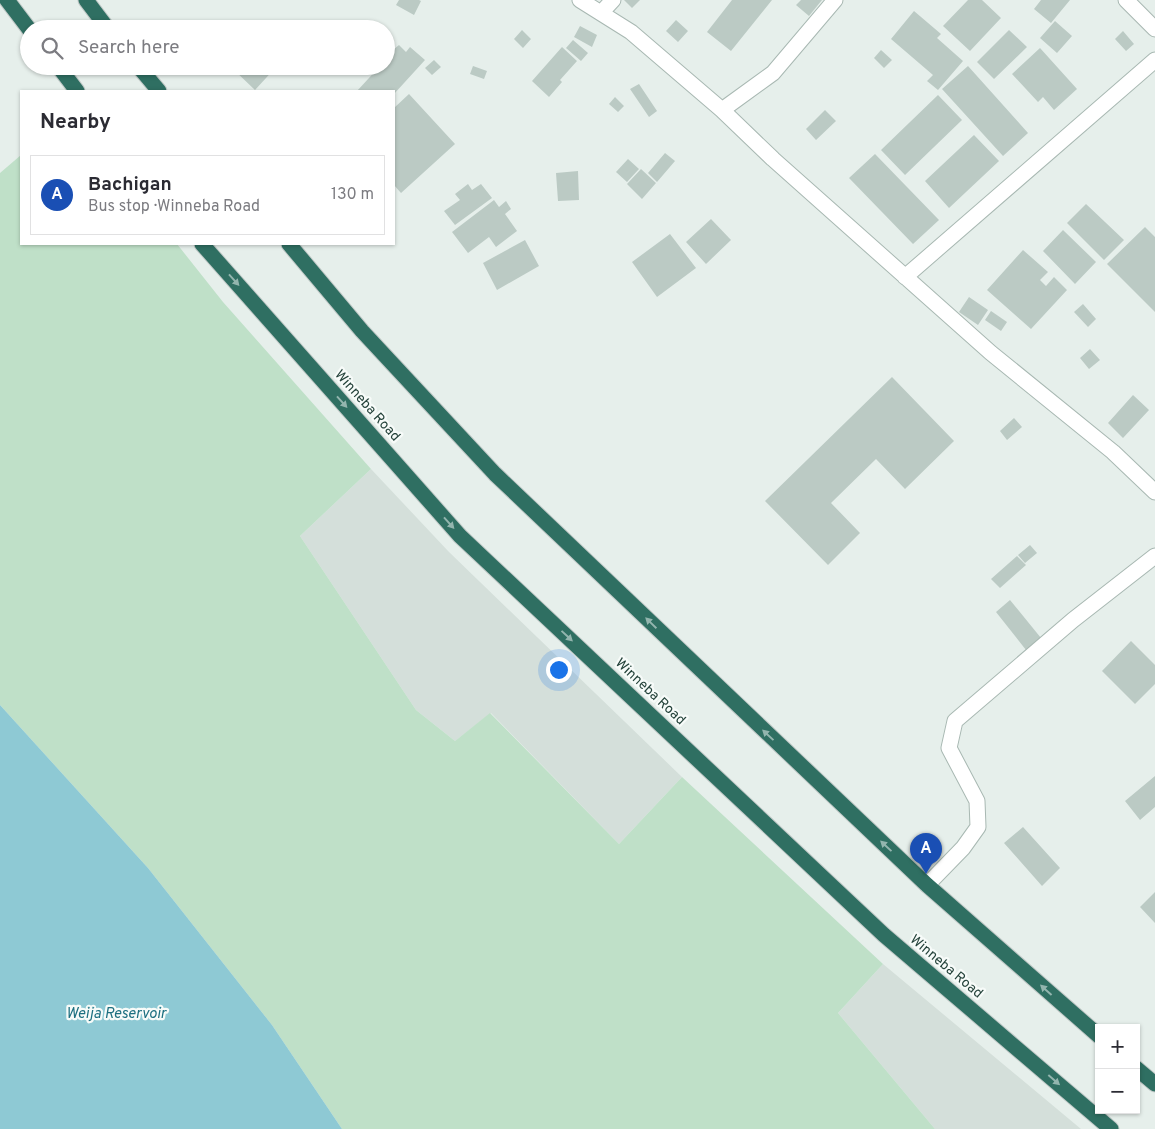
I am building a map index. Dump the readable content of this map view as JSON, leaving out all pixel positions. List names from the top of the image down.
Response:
{
  "streets": {
    "highway": ["Winneba Road"]
  },
  "water": ["Weija Reservoir"],
  "page": {
    "search": "Search here",
    "heading": "Nearby",
    "list": [
      {
        "mark": "A",
        "name": "Bachigan",
        "note": "Bus stop · Winneba Road",
        "value": "130 m"
      }
    ],
    "pins": "A",
    "map_buttons": ["+", "−"]
  }
}
